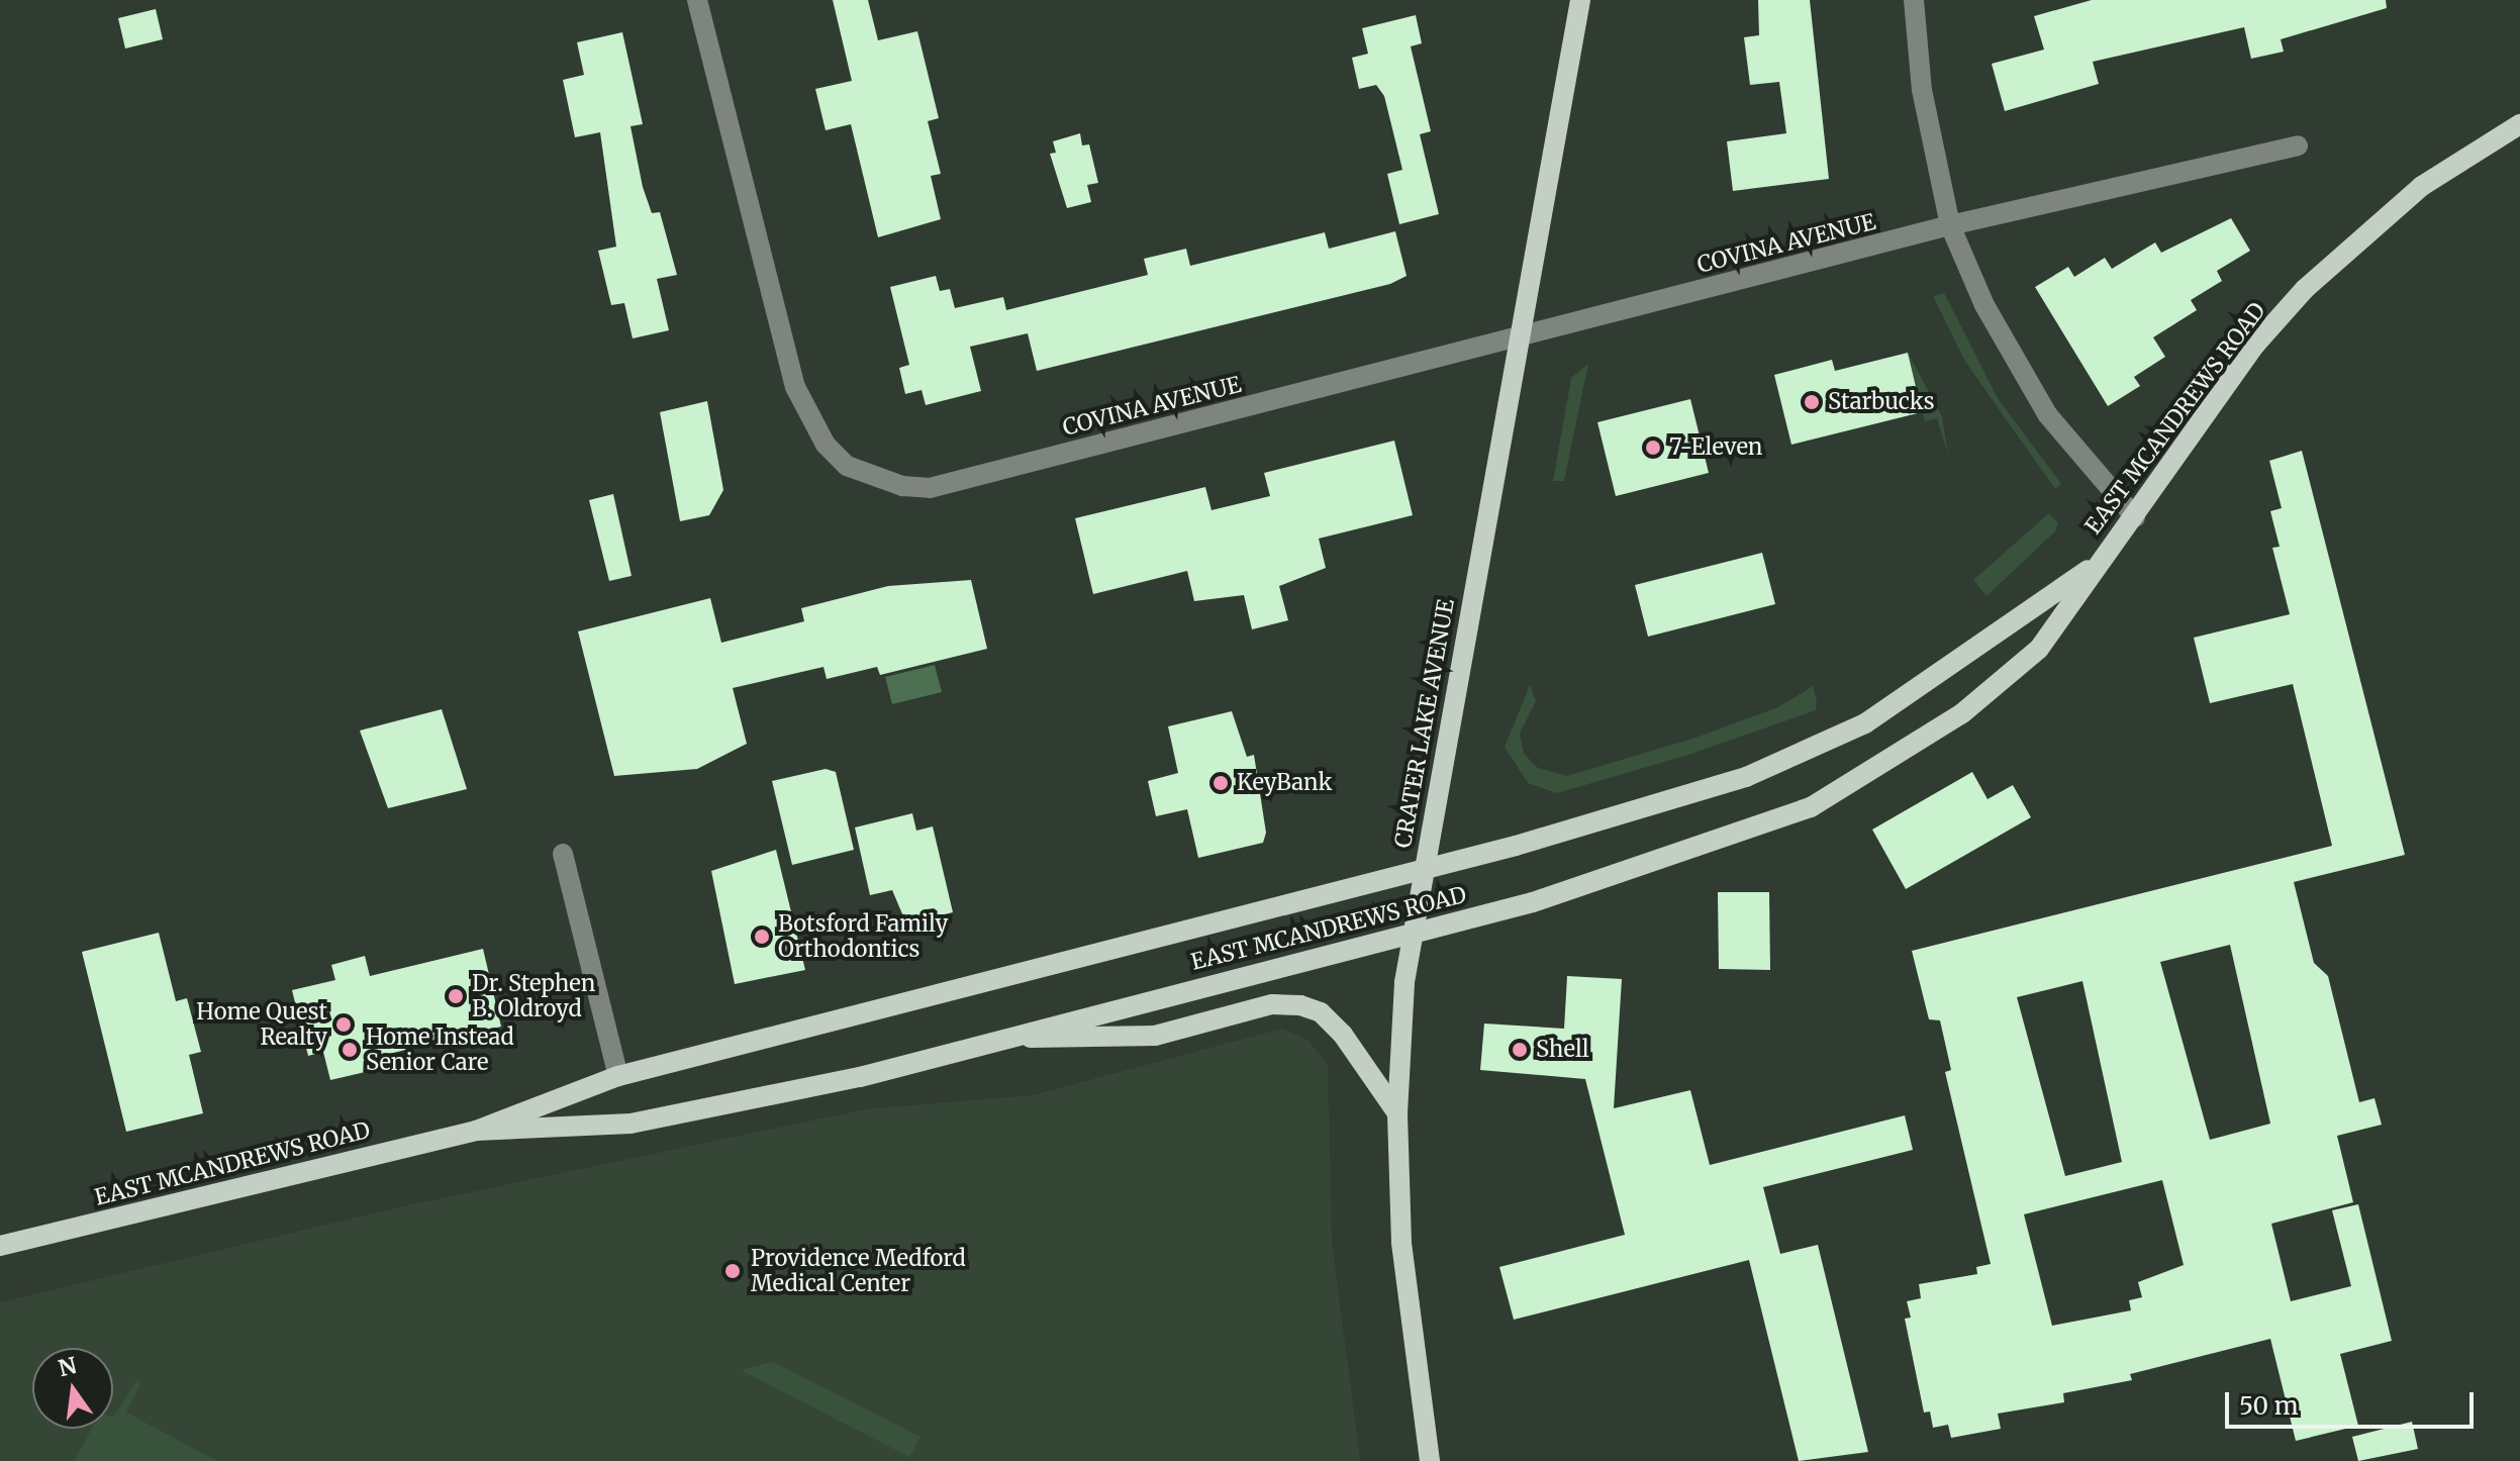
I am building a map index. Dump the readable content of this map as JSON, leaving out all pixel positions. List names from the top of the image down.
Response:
{
  "streets": {
    "main road": ["EAST MCANDREWS ROAD", "CRATER LAKE AVENUE"],
    "street": ["COVINA AVENUE"]
  },
  "crossings": [
    ["COVINA AVENUE", "CRATER LAKE AVENUE"],
    ["EAST MCANDREWS ROAD", "CRATER LAKE AVENUE"]
  ],
  "places": [
    "Starbucks",
    "7-Eleven",
    "KeyBank",
    "Botsford Family Orthodontics",
    "Dr. Stephen B. Oldroyd",
    "Home Quest Realty",
    "Home Instead Senior Care",
    "Shell",
    "Providence Medford Medical Center"
  ],
  "scale_bar": "50 m",
  "north": "top"
}
